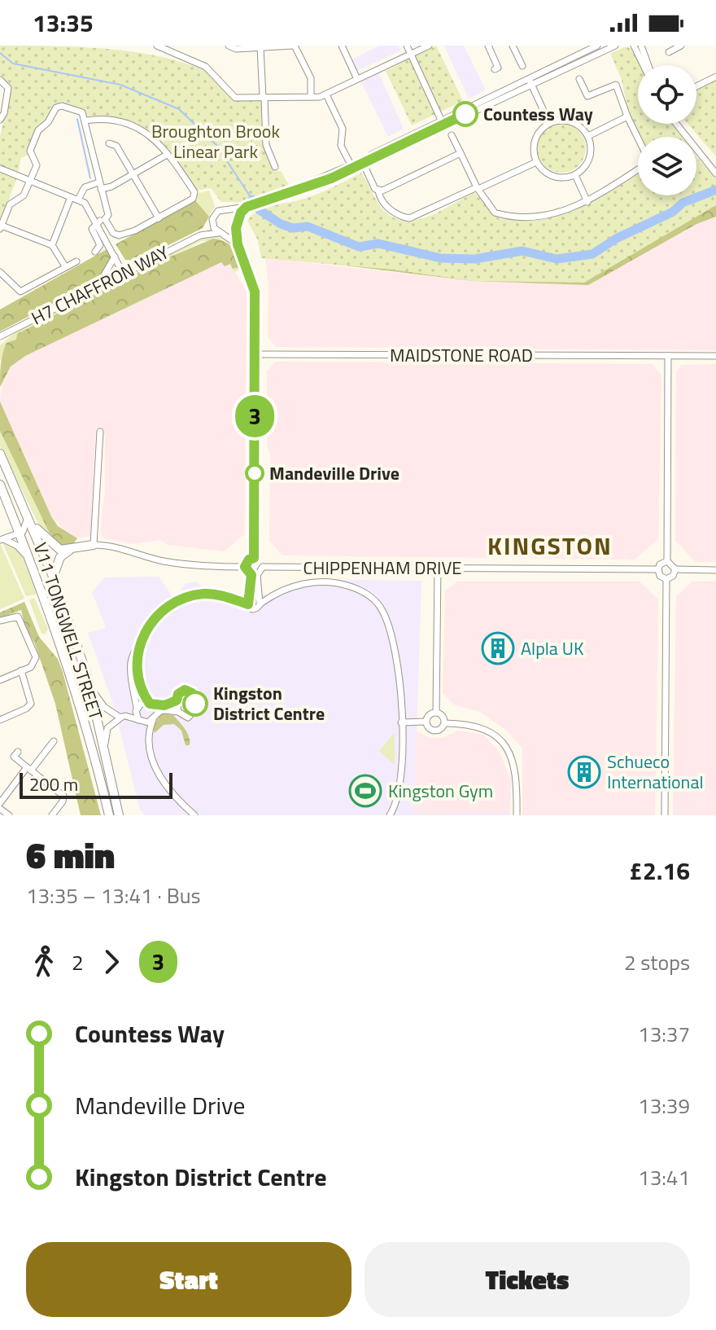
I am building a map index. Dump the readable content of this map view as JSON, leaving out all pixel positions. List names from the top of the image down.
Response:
{
  "streets": {
    "highway": ["V11 TONGWELL STREET"],
    "street": ["H7 CHAFFRON WAY", "MAIDSTONE ROAD", "CHIPPENHAM DRIVE"]
  },
  "districts": ["KINGSTON"],
  "parks": ["Broughton Brook Linear Park"],
  "places": {
    "other": ["Countess Way", "Mandeville Drive", "Kingston District Centre"],
    "building": ["Alpla UK", "Schueco International"],
    "sports": ["Kingston Gym"]
  },
  "lines": ["bus line 3"],
  "scale_bar": "200 m",
  "page": {
    "status": "13:35",
    "on_map": "3",
    "scale": "200 m",
    "heading": ["6 min", "13:35 – 13:41 · Bus", "£2.16"],
    "legs": ["2", "3", "2 stops"],
    "list": [
      {
        "name": "Countess Way",
        "value": "13:37"
      },
      {
        "name": "Mandeville Drive",
        "value": "13:39"
      },
      {
        "name": "Kingston District Centre",
        "value": "13:41"
      }
    ],
    "buttons": ["Start", "Tickets"]
  }
}
